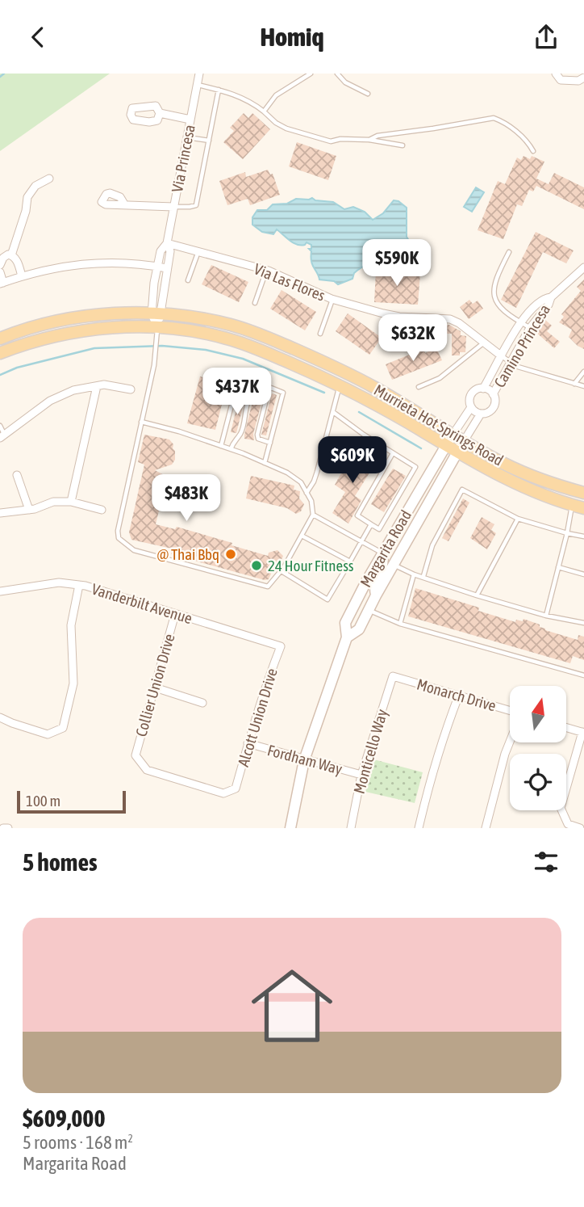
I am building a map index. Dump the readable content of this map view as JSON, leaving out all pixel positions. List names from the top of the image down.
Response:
{
  "streets": {
    "main road": ["Murrieta Hot Springs Road", "Margarita Road"],
    "street": [
      "Via Princesa",
      "Via Las Flores",
      "Camino Princesa",
      "Vanderbilt Avenue",
      "Collier Union Drive",
      "Monarch Drive",
      "Alcott Union Drive",
      "Monticello Way",
      "Fordham Way"
    ]
  },
  "crossings": [
    ["Via Princesa", "Via Las Flores"],
    ["Via Princesa", "Murrieta Hot Springs Road"],
    ["Via Las Flores", "Camino Princesa"],
    ["Camino Princesa", "Murrieta Hot Springs Road"],
    ["Camino Princesa", "Margarita Road"],
    ["Murrieta Hot Springs Road", "Margarita Road"],
    ["Margarita Road", "Fordham Way"],
    ["Vanderbilt Avenue", "Collier Union Drive"],
    ["Vanderbilt Avenue", "Alcott Union Drive"],
    ["Collier Union Drive", "Alcott Union Drive"],
    ["Monarch Drive", "Monticello Way"],
    ["Alcott Union Drive", "Fordham Way"],
    ["Monticello Way", "Fordham Way"]
  ],
  "places": ["@ Thai Bbq", "24 Hour Fitness"],
  "scale_bar": "100 m",
  "north": "top",
  "page": {
    "header": "Homiq",
    "price": [
      "$590K",
      "$632K",
      "$437K",
      "$609K",
      "$483K"
    ],
    "scale": "100 m",
    "heading": "5 homes",
    "list": [
      {
        "name": "$609,000",
        "note": "5 rooms · 168 m² · Margarita Road"
      }
    ]
  }
}
